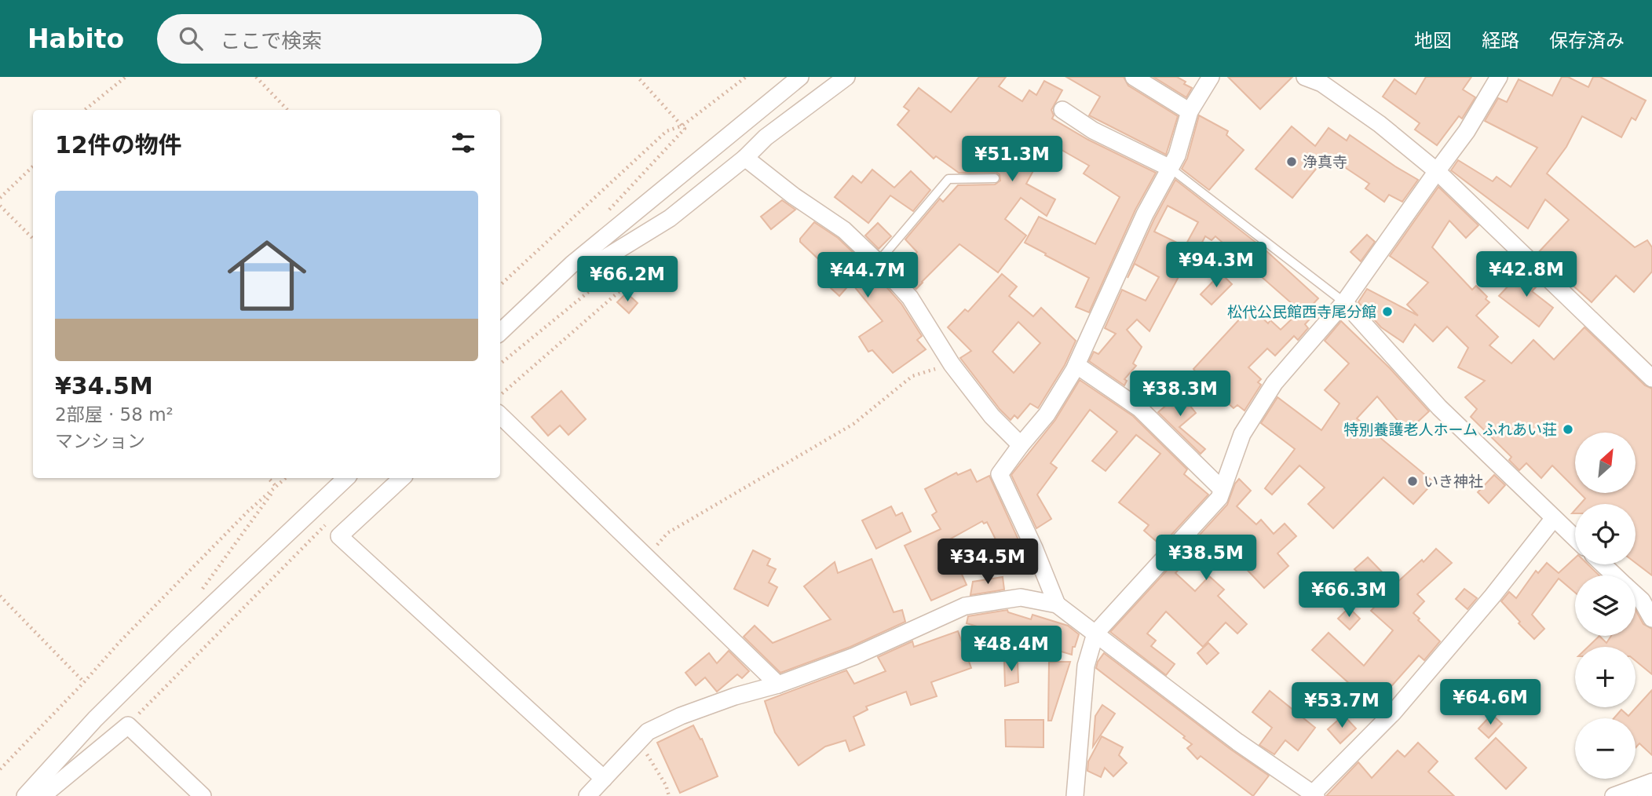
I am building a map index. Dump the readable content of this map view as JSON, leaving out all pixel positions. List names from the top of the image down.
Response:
{
  "places": [
    "浄真寺",
    "松代公民館西寺尾分館",
    "特別養護老人ホーム ふれあい荘",
    "いき神社"
  ],
  "north": "top right",
  "page": {
    "header": "Habito",
    "search": "ここで検索",
    "nav": ["地図", "経路", "保存済み"],
    "heading": "12件の物件",
    "price": [
      "¥51.3M",
      "¥94.3M",
      "¥42.8M",
      "¥44.7M",
      "¥66.2M",
      "¥38.3M",
      "¥38.5M",
      "¥34.5M",
      "¥66.3M",
      "¥48.4M",
      "¥64.6M",
      "¥53.7M"
    ],
    "list": [
      {
        "name": "¥34.5M",
        "note": "2部屋 · 58 m² · マンション"
      }
    ],
    "map_buttons": ["+", "−"]
  }
}
